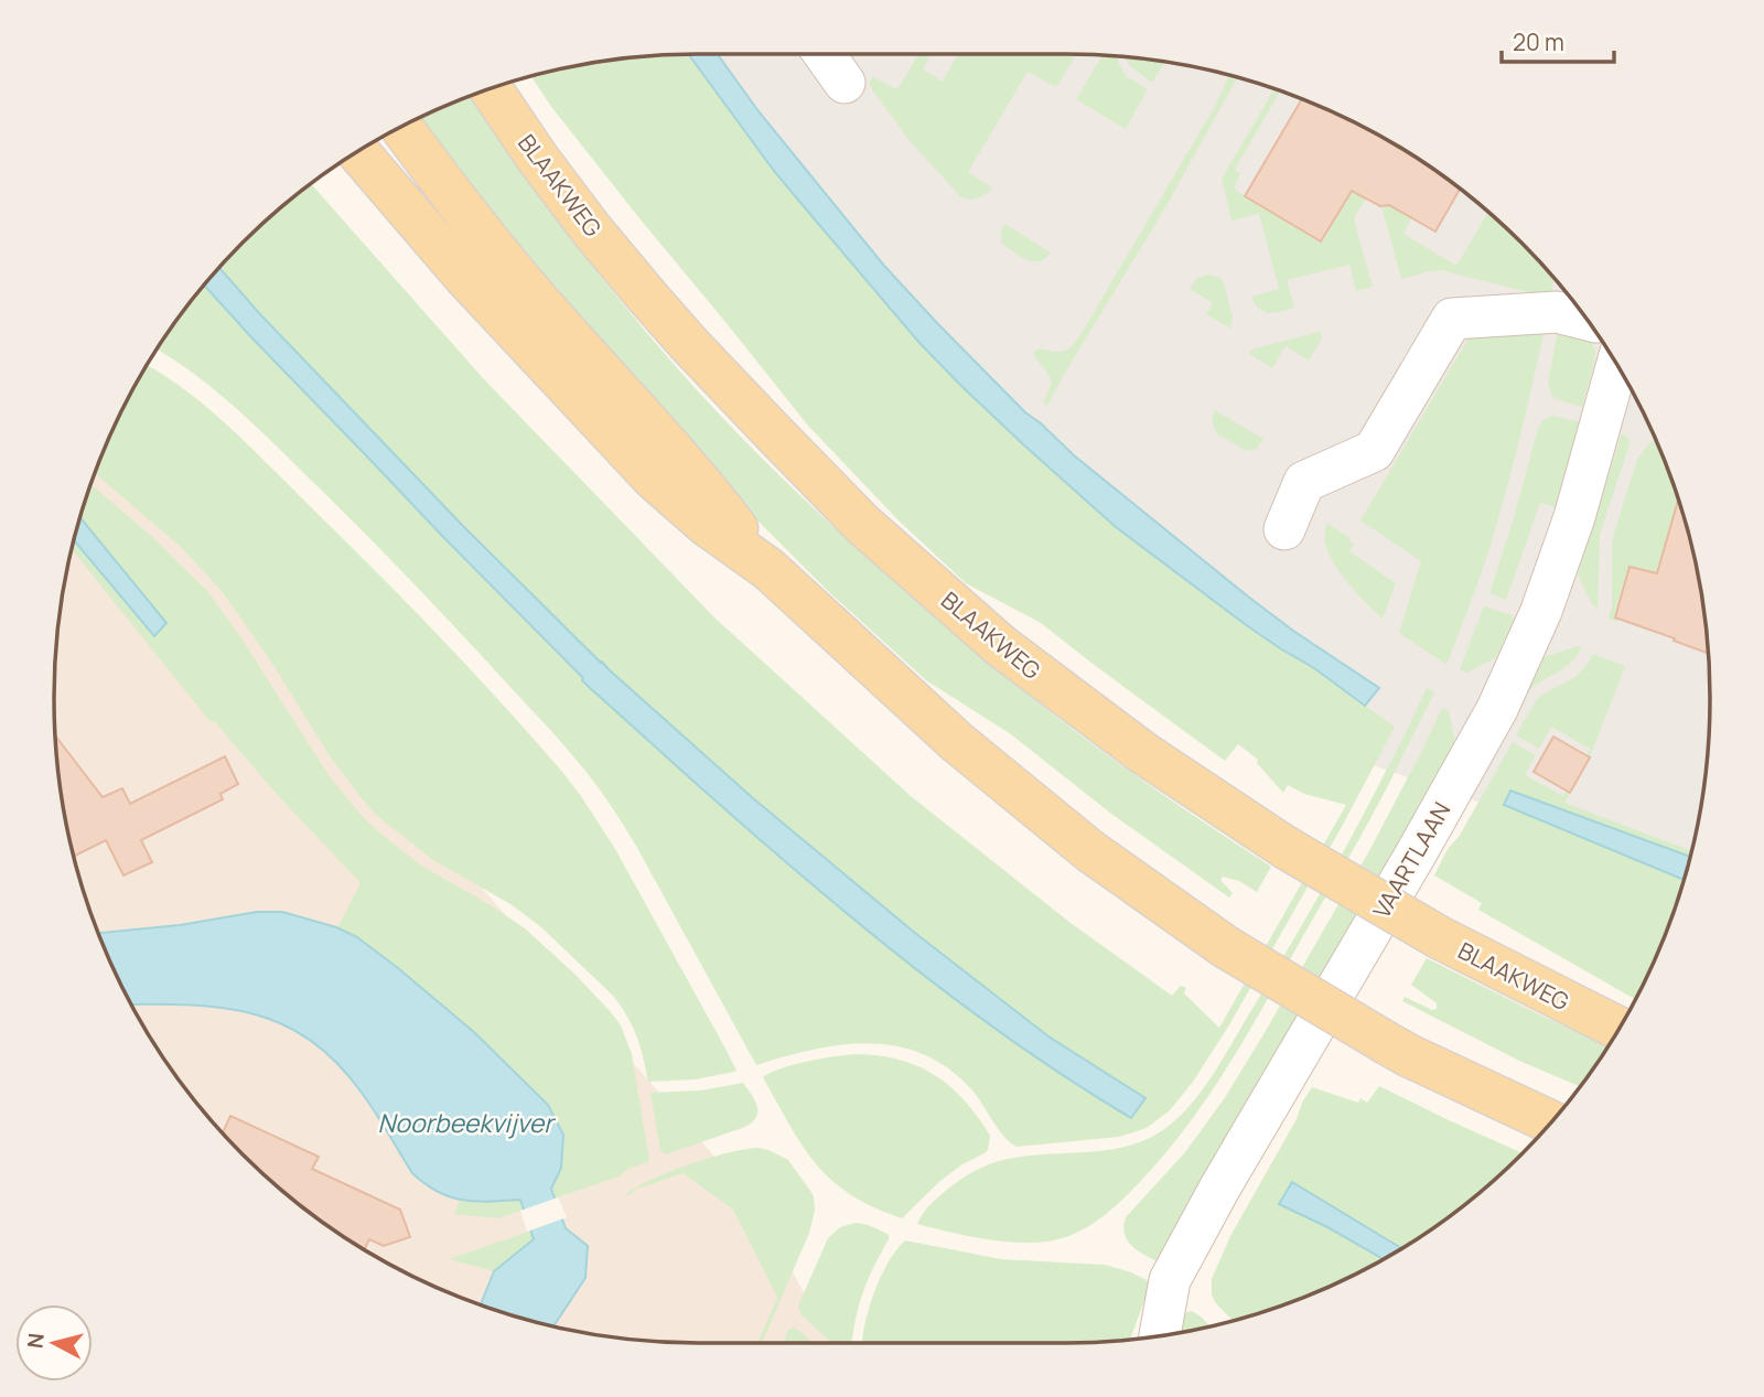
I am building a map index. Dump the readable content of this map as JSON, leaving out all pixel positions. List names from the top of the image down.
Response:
{
  "streets": {
    "main road": ["BLAAKWEG"],
    "street": ["VAARTLAAN"]
  },
  "water": ["Noorbeekvijver"],
  "scale_bar": "20 m",
  "north": "left"
}
